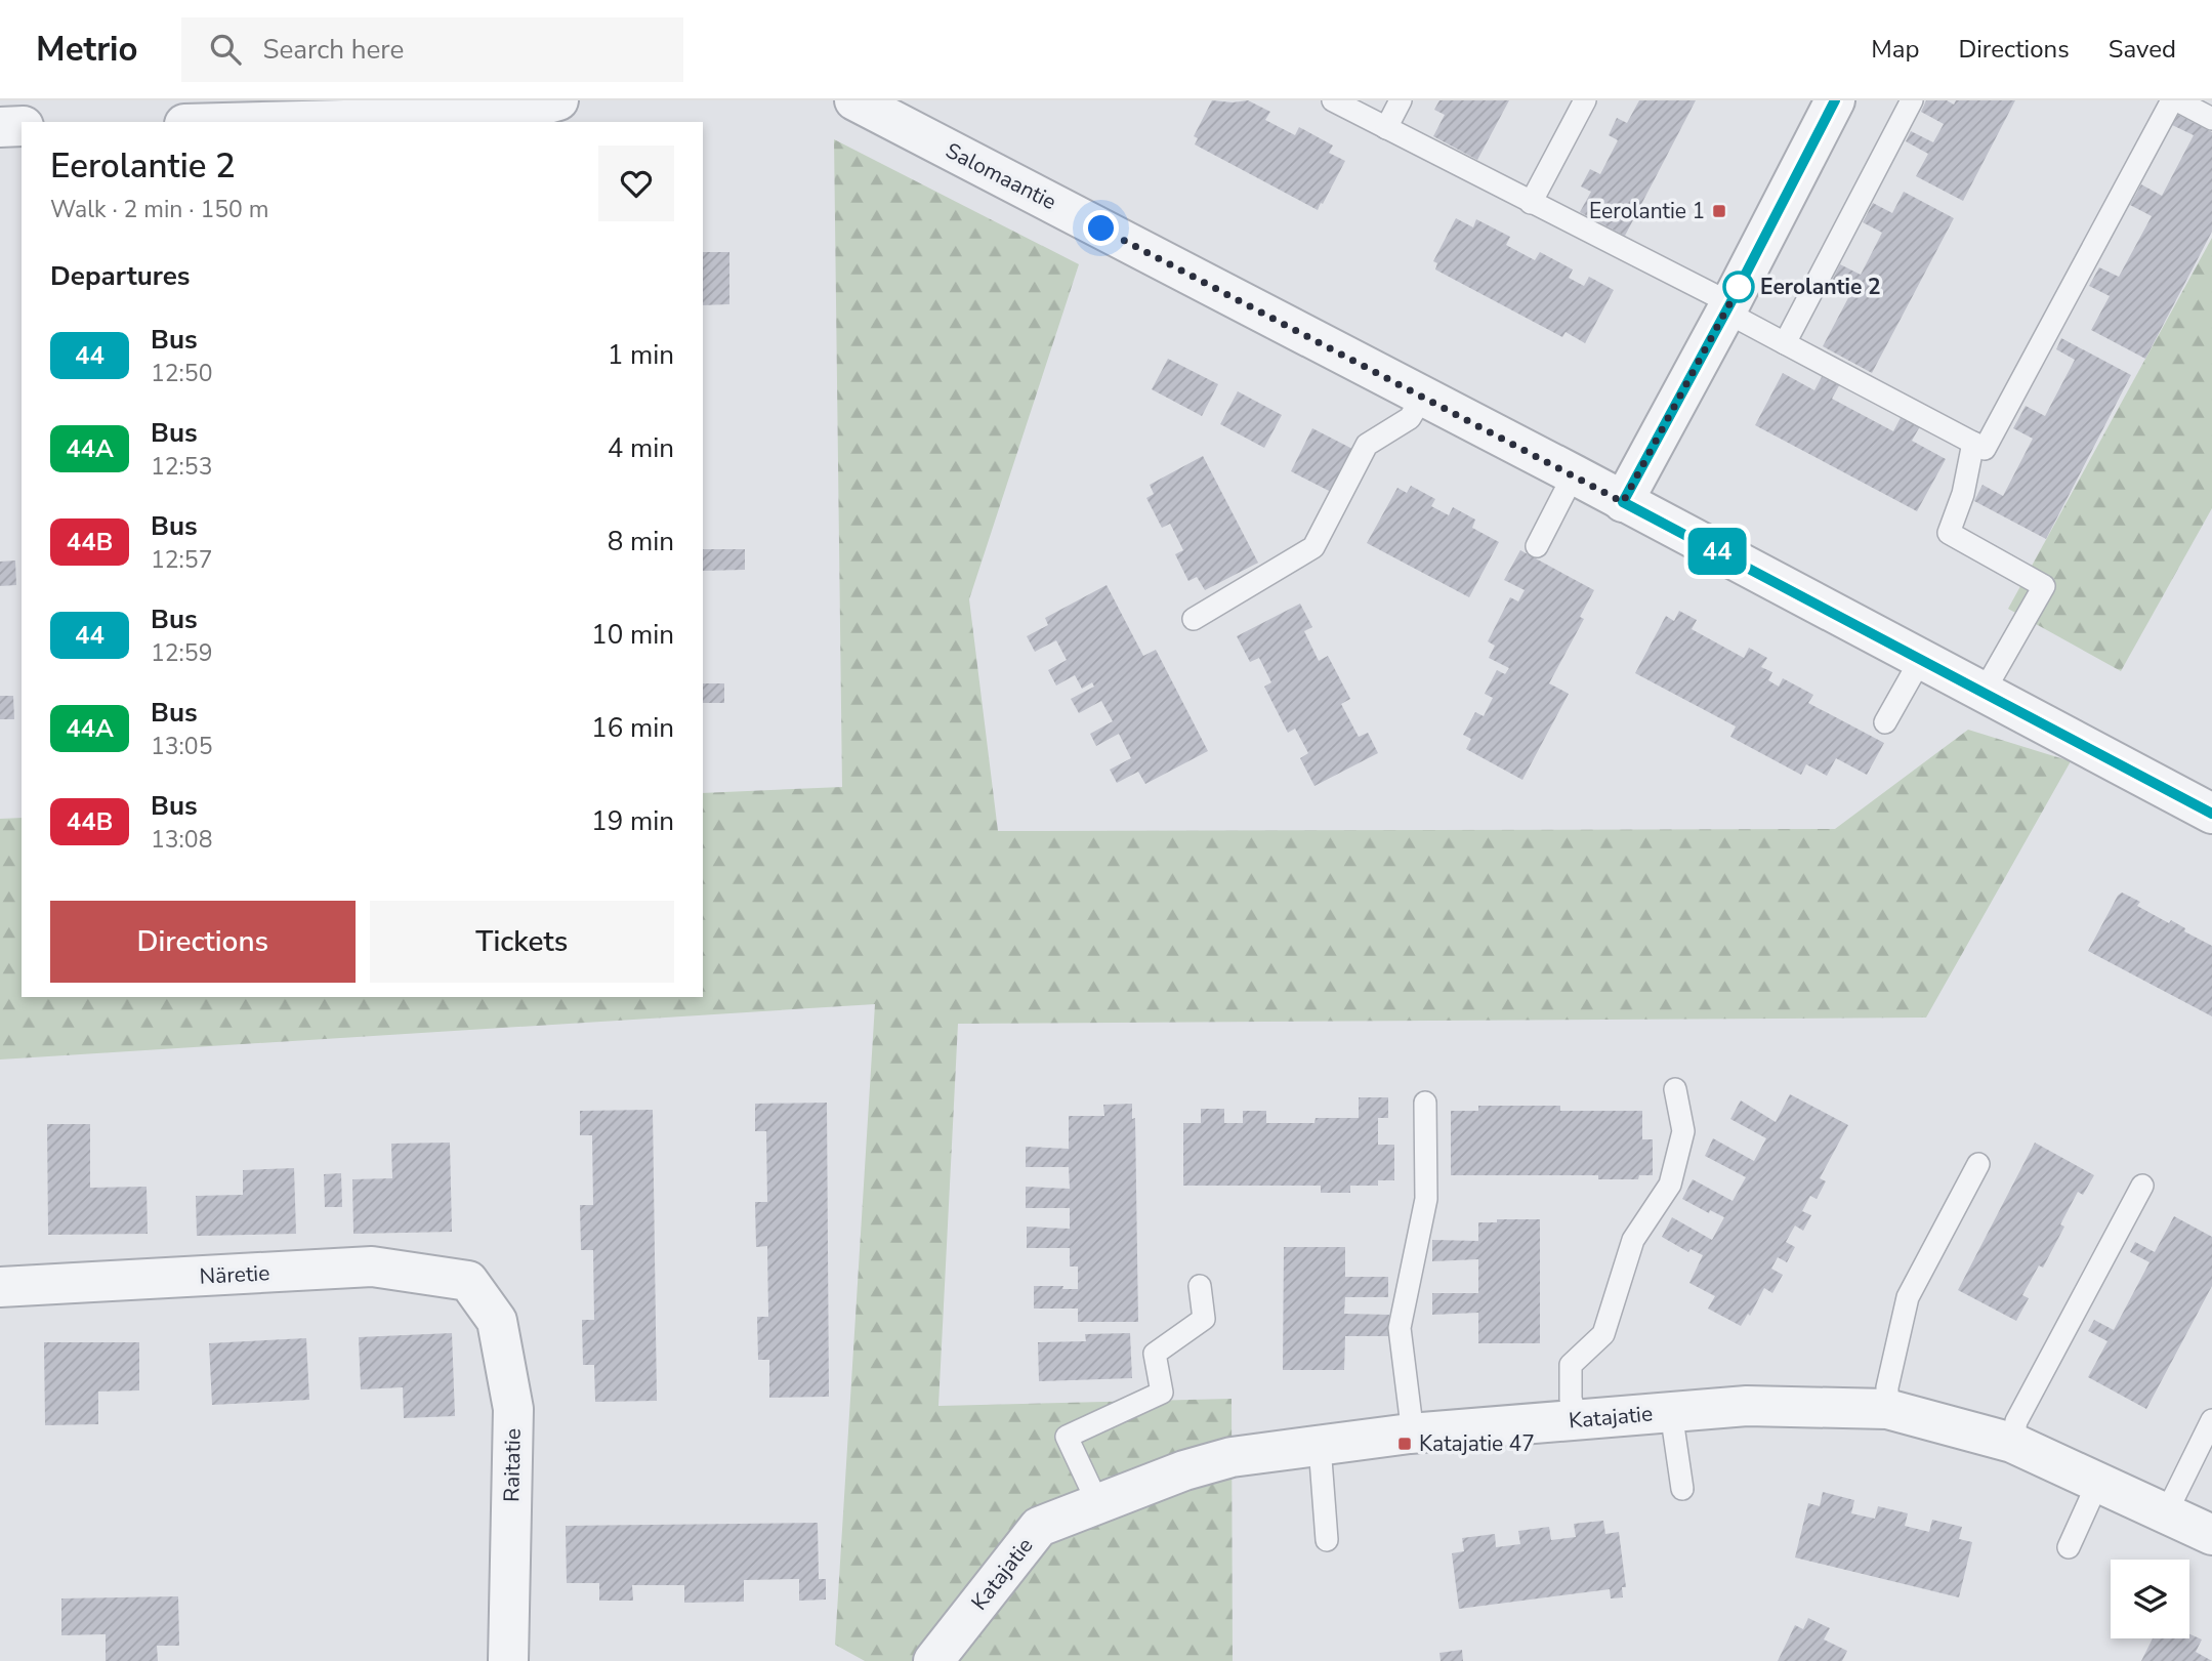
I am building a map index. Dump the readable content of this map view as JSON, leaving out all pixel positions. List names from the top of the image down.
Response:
{
  "streets": {
    "street": [
      "Salomaantie",
      "Näretie",
      "Katajatie",
      "Raitatie"
    ]
  },
  "crossings": [
    ["Näretie", "Raitatie"]
  ],
  "places": {
    "transit": ["Eerolantie 1", "Katajatie 47"],
    "other": ["Eerolantie 2"]
  },
  "lines": ["bus line 44"],
  "page": {
    "header": "Metrio",
    "search": "Search here",
    "nav": ["Map", "Directions", "Saved"],
    "on_map": "44",
    "heading": [
      ["Eerolantie 2", "Walk · 2 min · 150 m"],
      "Departures"
    ],
    "list": [
      {
        "mark": "44",
        "name": "Bus",
        "note": "12:50",
        "value": "1 min"
      },
      {
        "mark": "44A",
        "name": "Bus",
        "note": "12:53",
        "value": "4 min"
      },
      {
        "mark": "44B",
        "name": "Bus",
        "note": "12:57",
        "value": "8 min"
      },
      {
        "mark": "44",
        "name": "Bus",
        "note": "12:59",
        "value": "10 min"
      },
      {
        "mark": "44A",
        "name": "Bus",
        "note": "13:05",
        "value": "16 min"
      },
      {
        "mark": "44B",
        "name": "Bus",
        "note": "13:08",
        "value": "19 min"
      }
    ],
    "buttons": ["Directions", "Tickets"]
  }
}
